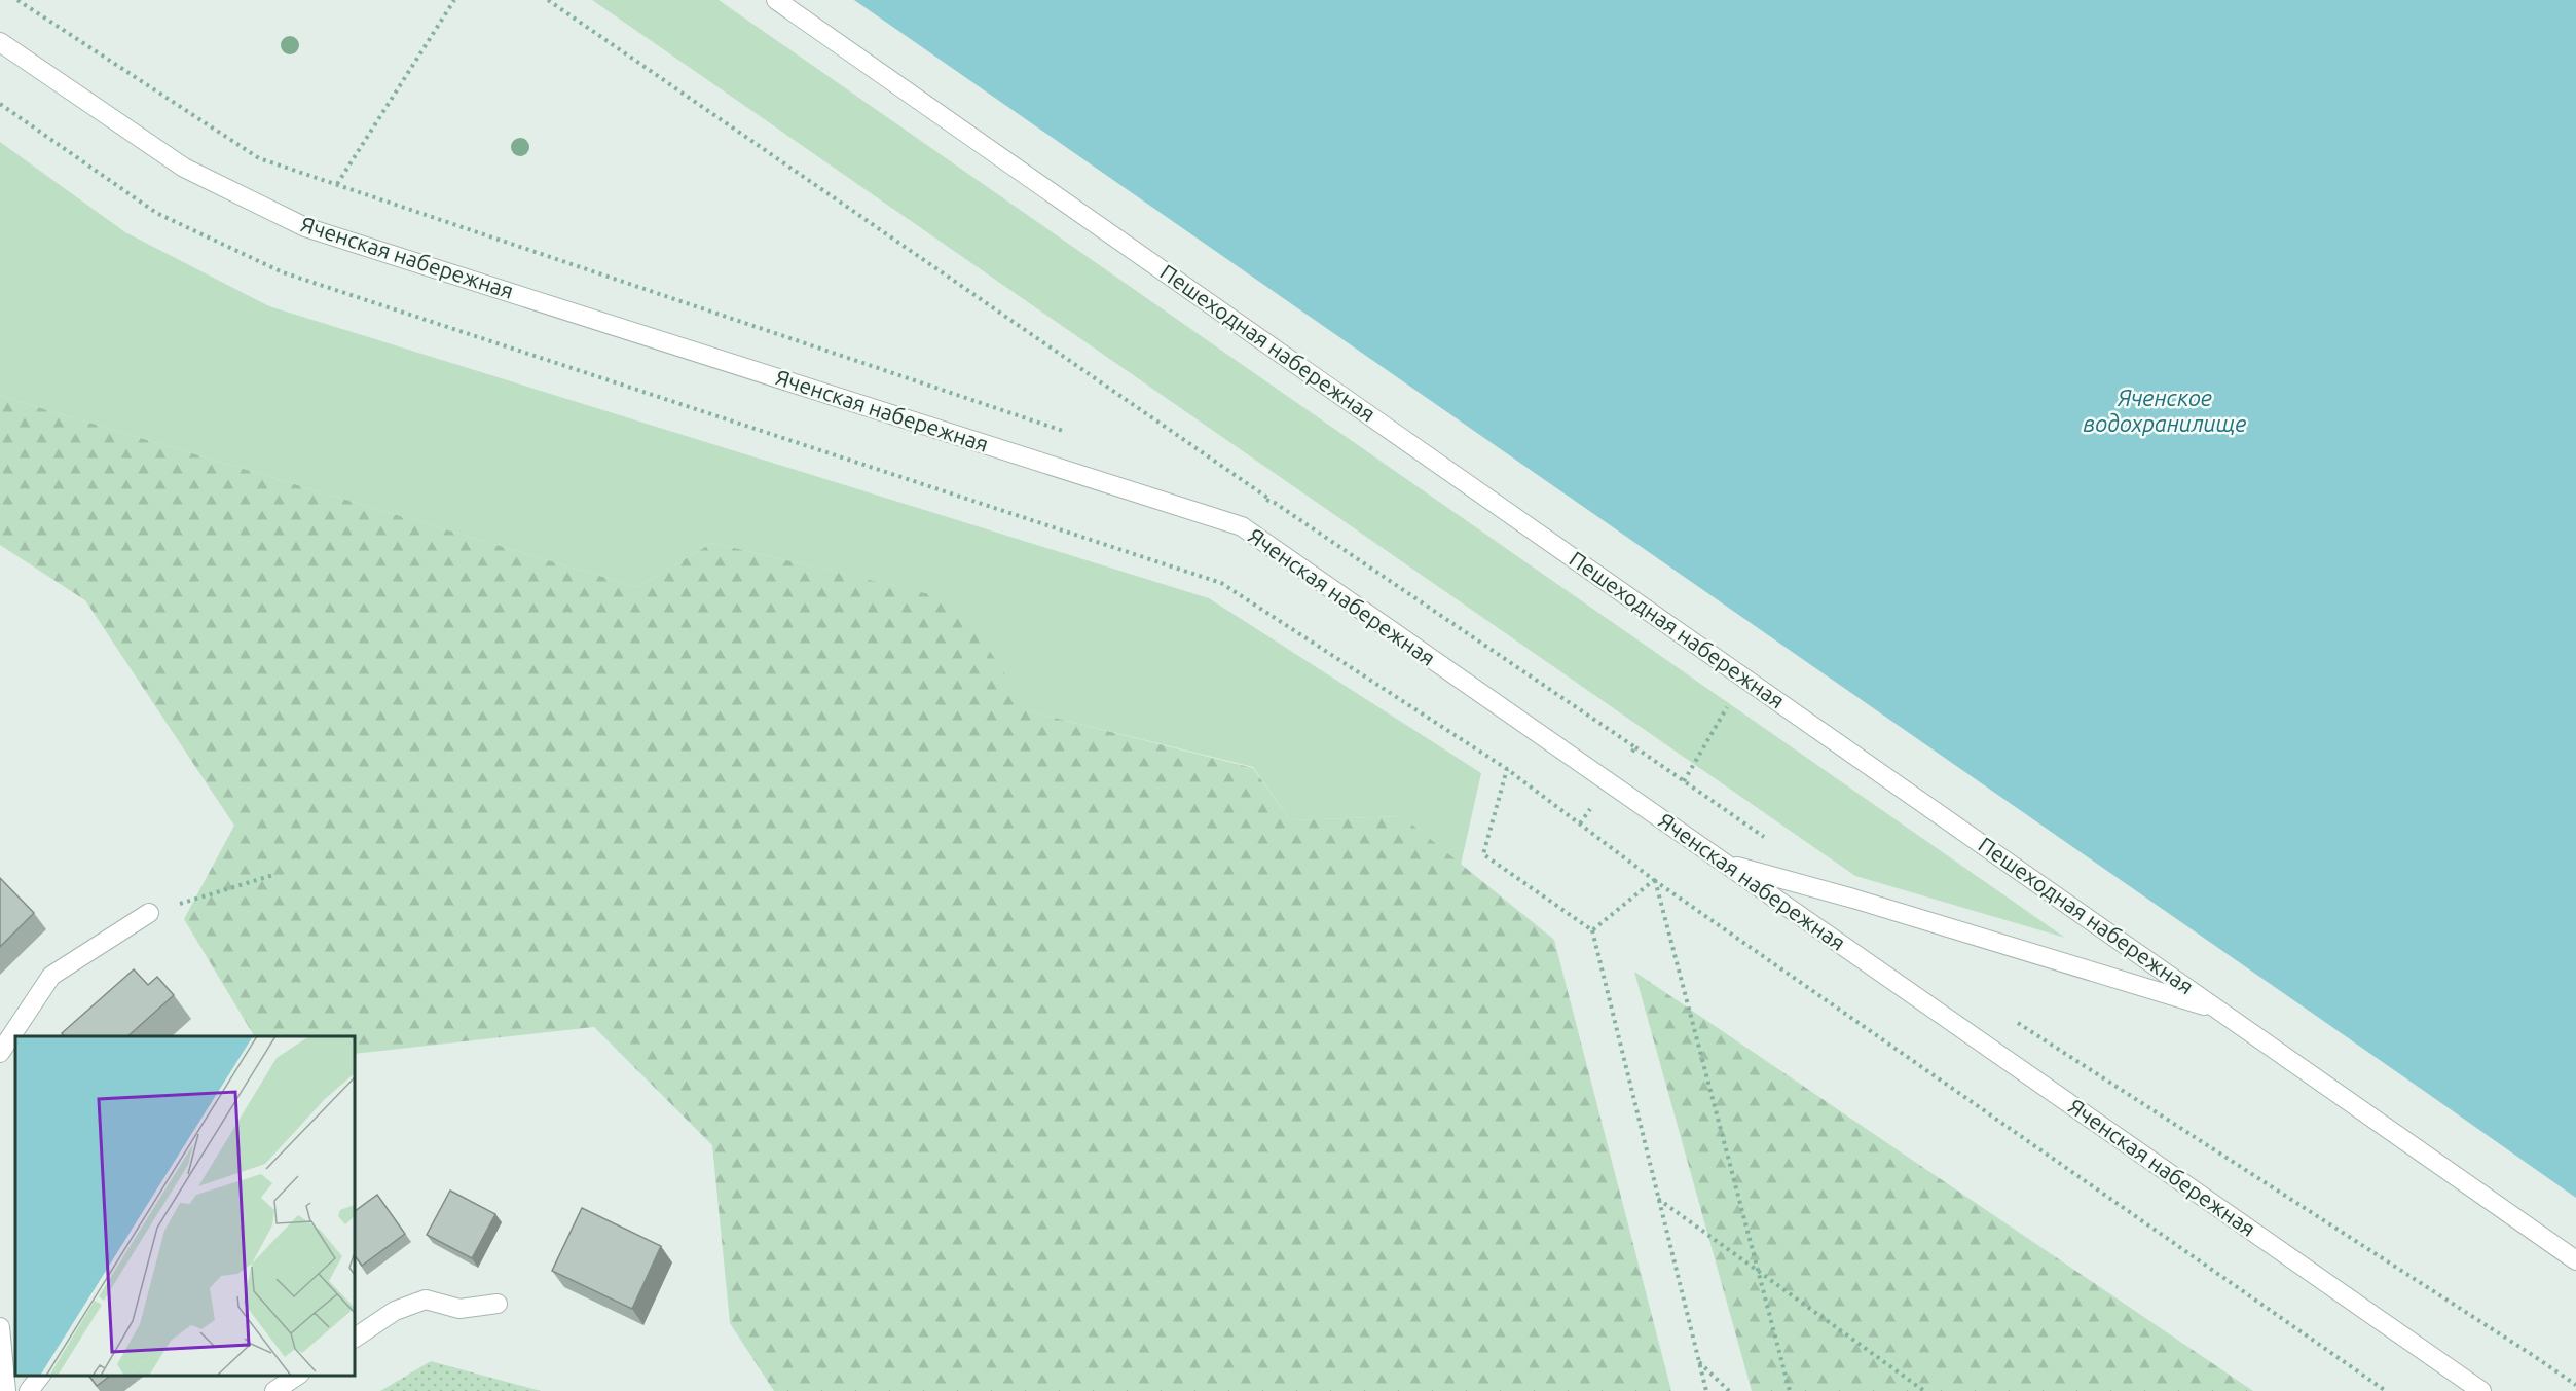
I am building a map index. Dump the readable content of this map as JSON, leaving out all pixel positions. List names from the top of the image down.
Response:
{
  "streets": {
    "street": ["Яченская набережная", "Пешеходная набережная"]
  },
  "water": ["Яченское водохранилище"]
}
